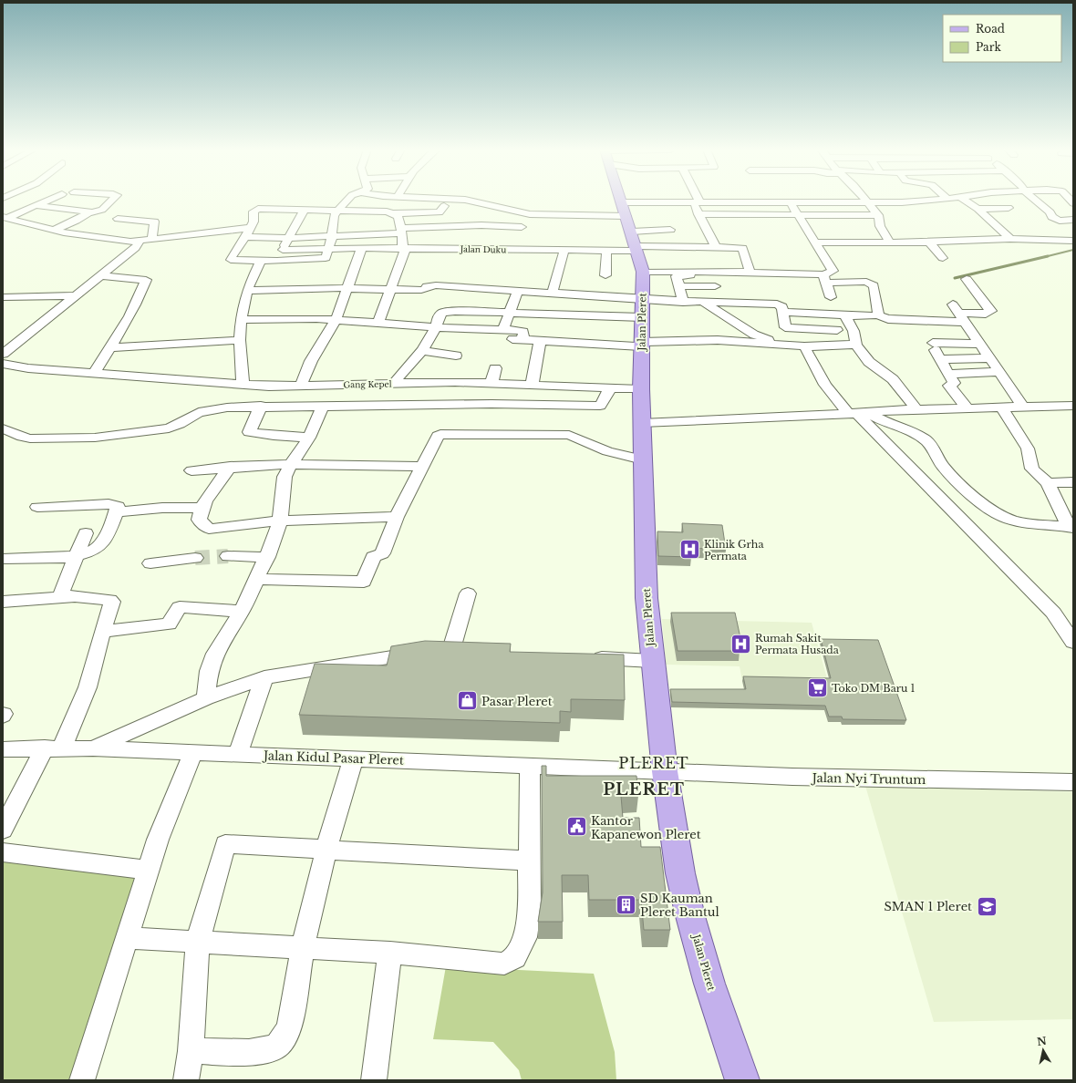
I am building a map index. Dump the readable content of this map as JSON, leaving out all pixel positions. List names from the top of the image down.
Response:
{
  "streets": {
    "main road": ["Jalan Pleret"],
    "street": [
      "Jalan Duku",
      "Gang Kepel",
      "Jalan Kidul Pasar Pleret",
      "Jalan Nyi Truntum"
    ]
  },
  "crossings": [
    ["Jalan Duku", "Jalan Pleret"],
    ["Jalan Pleret", "Gang Kepel"],
    ["Jalan Pleret", "Jalan Kidul Pasar Pleret"],
    ["Jalan Pleret", "Jalan Nyi Truntum"],
    ["Jalan Kidul Pasar Pleret", "Jalan Nyi Truntum"]
  ],
  "districts": ["PLERET", "PLERET"],
  "places": {
    "hospital": ["Klinik Grha Permata", "Rumah Sakit Permata Husada"],
    "supermarket": ["Toko DM Baru 1"],
    "shop": ["Pasar Pleret"],
    "public building": ["Kantor Kapanewon Pleret"],
    "building": ["SD Kauman Pleret Bantul"],
    "school or university": ["SMAN 1 Pleret"]
  },
  "legend": ["Road", "Park"],
  "north": "top"
}
